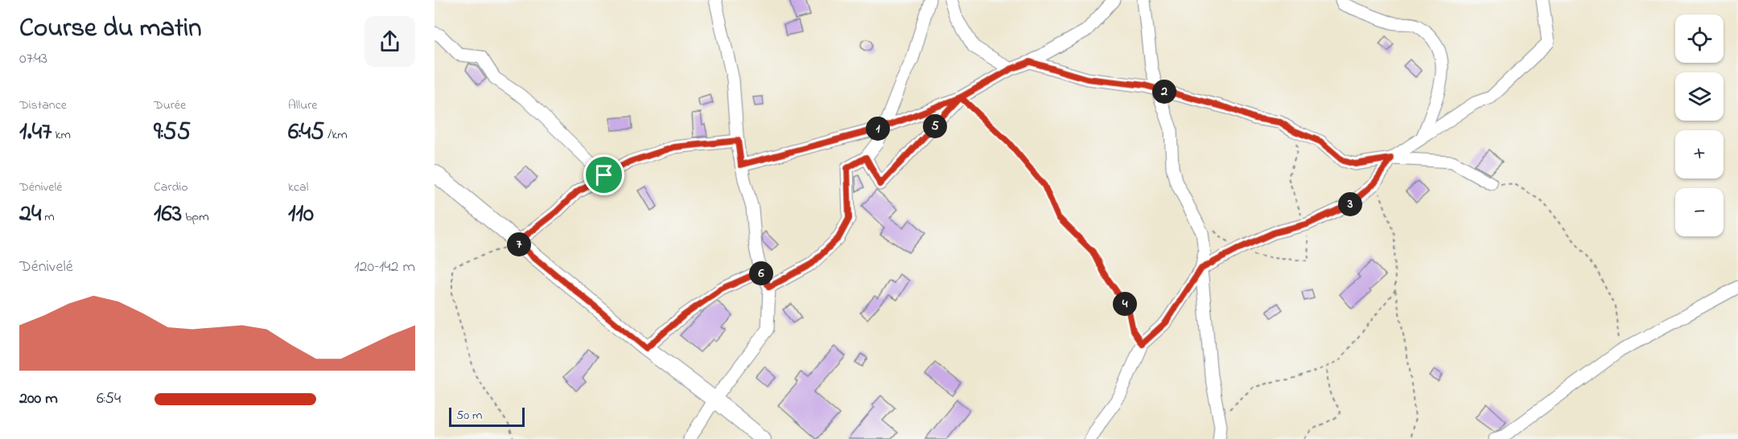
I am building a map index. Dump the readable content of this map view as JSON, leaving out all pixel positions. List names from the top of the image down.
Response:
{
  "scale_bar": "50 m",
  "page": {
    "heading": ["Course du matin", "07:43"],
    "map_buttons": ["+", "−"],
    "pins": [
      "2",
      "5",
      "1",
      "3",
      "7",
      "6",
      "4"
    ],
    "stats": [
      ["Distance", "1.47 km"],
      ["Durée", "9:55"],
      ["Allure", "6:45 /km"],
      ["Dénivelé", "24 m"],
      ["Cardio", "163 bpm"],
      ["kcal", "110"]
    ],
    "chart": ["Dénivelé", "120–142 m"],
    "list": [
      {
        "name": "200 m",
        "note": "6:54"
      }
    ],
    "scale": "50 m"
  }
}
